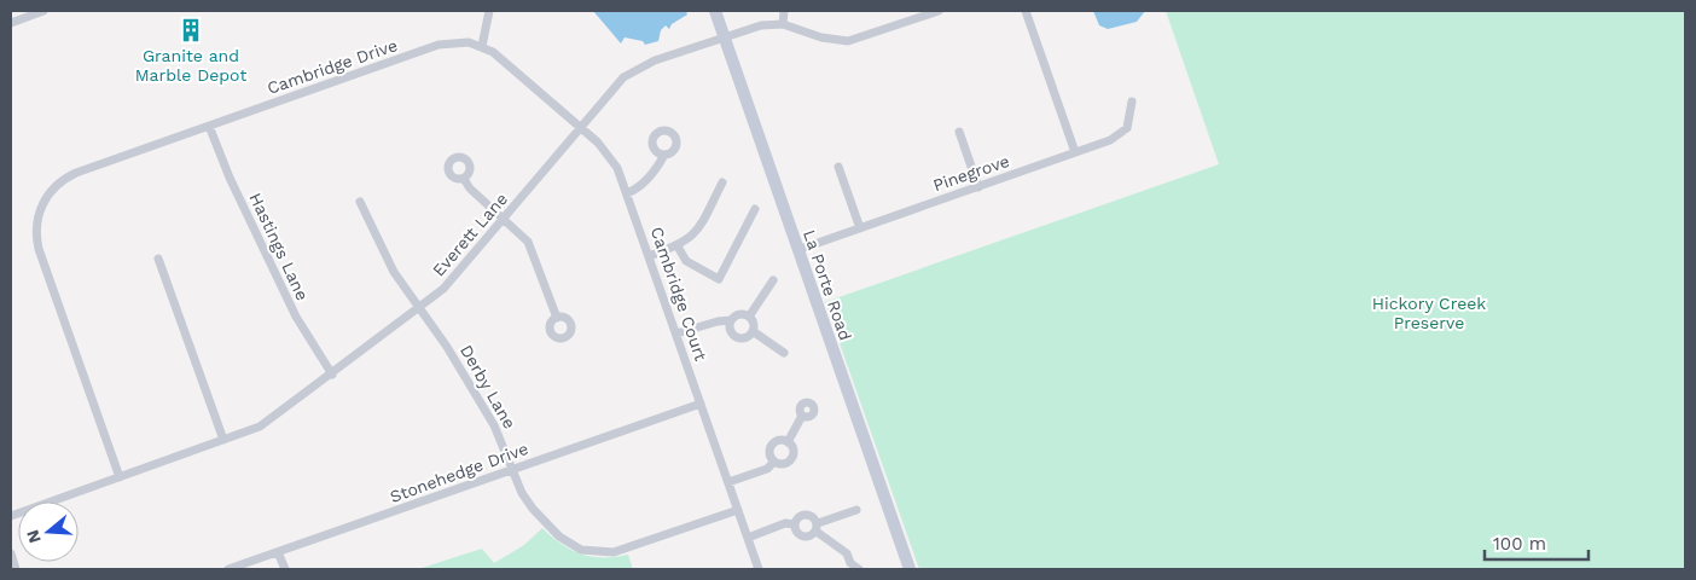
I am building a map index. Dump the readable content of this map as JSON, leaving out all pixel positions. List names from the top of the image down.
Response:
{
  "streets": {
    "street": [
      "Cambridge Drive",
      "Pinegrove",
      "Everett Lane",
      "Hastings Lane",
      "La Porte Road",
      "Cambridge Court",
      "Derby Lane",
      "Stonehedge Drive"
    ]
  },
  "crossings": [
    ["Cambridge Drive", "Everett Lane"],
    ["Cambridge Drive", "Hastings Lane"],
    ["Pinegrove", "La Porte Road"],
    ["Everett Lane", "Hastings Lane"],
    ["Everett Lane", "La Porte Road"],
    ["Everett Lane", "Cambridge Court"],
    ["Everett Lane", "Derby Lane"],
    ["Cambridge Court", "Derby Lane"],
    ["Cambridge Court", "Stonehedge Drive"],
    ["Derby Lane", "Stonehedge Drive"]
  ],
  "parks": ["Hickory Creek Preserve"],
  "places": {
    "building": ["Granite and Marble Depot"]
  },
  "scale_bar": "100 m",
  "north": "left"
}
